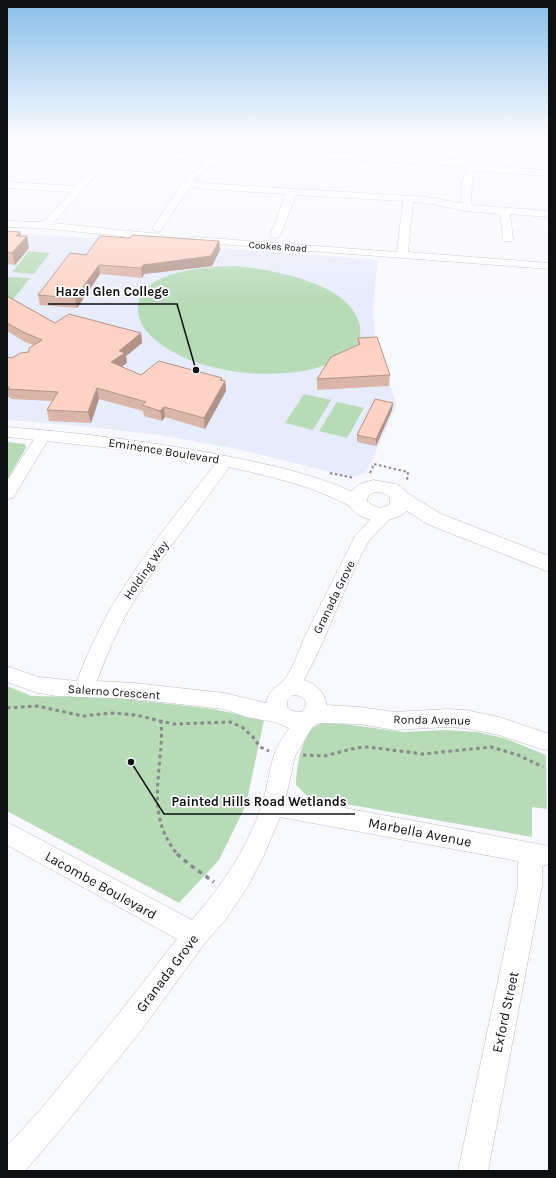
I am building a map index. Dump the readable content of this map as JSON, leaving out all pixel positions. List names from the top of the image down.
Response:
{
  "streets": {
    "street": [
      "Cookes Road",
      "Eminence Boulevard",
      "Holding Way",
      "Granada Grove",
      "Salerno Crescent",
      "Ronda Avenue",
      "Marbella Avenue",
      "Lacombe Boulevard",
      "Exford Street"
    ]
  },
  "crossings": [
    ["Eminence Boulevard", "Holding Way"],
    ["Eminence Boulevard", "Granada Grove"],
    ["Holding Way", "Salerno Crescent"],
    ["Granada Grove", "Salerno Crescent"],
    ["Granada Grove", "Ronda Avenue"],
    ["Granada Grove", "Marbella Avenue"],
    ["Granada Grove", "Lacombe Boulevard"],
    ["Marbella Avenue", "Exford Street"]
  ],
  "places": ["Hazel Glen College", "Painted Hills Road Wetlands"]
}
